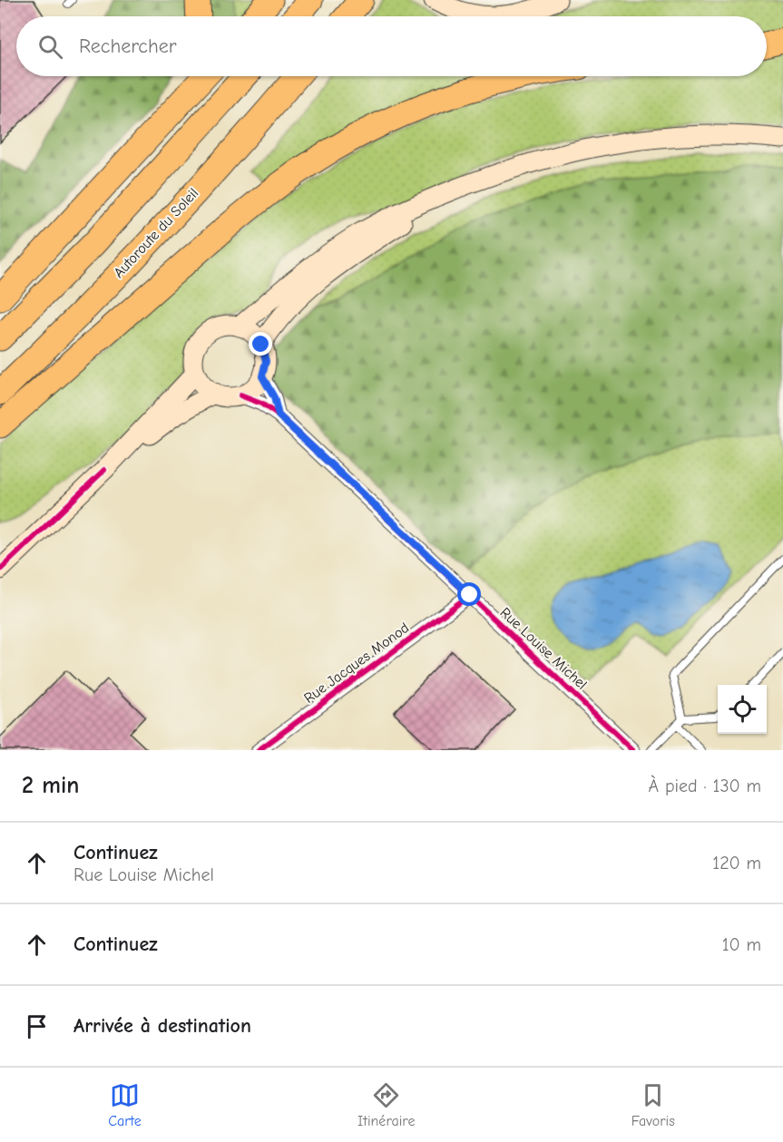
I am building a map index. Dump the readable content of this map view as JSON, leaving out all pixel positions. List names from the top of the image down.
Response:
{
  "streets": {
    "highway": ["Autoroute du Soleil"],
    "street": ["Rue Louise Michel", "Rue Jacques Monod"]
  },
  "crossings": [
    ["Rue Louise Michel", "Rue Jacques Monod"]
  ],
  "page": {
    "search": "Rechercher",
    "heading": ["2 min", "À pied · 130 m"],
    "list": [
      ["Continuez", "Rue Louise Michel", "120 m"],
      ["Continuez", "10 m"],
      "Arrivée à destination"
    ],
    "nav": ["Carte", "Itinéraire", "Favoris"]
  }
}
